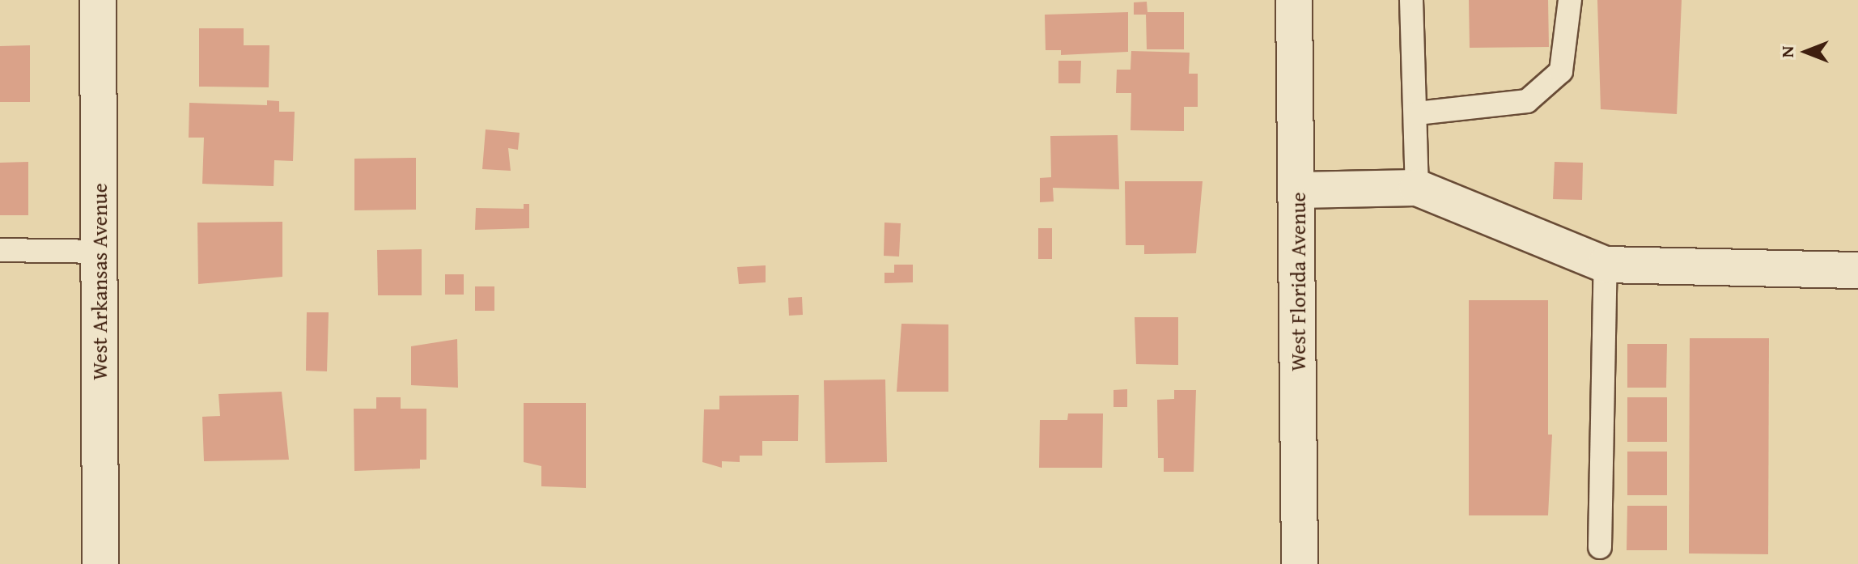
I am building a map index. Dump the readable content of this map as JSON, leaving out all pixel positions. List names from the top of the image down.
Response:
{
  "streets": {
    "street": ["West Arkansas Avenue", "West Florida Avenue"]
  },
  "north": "left"
}
